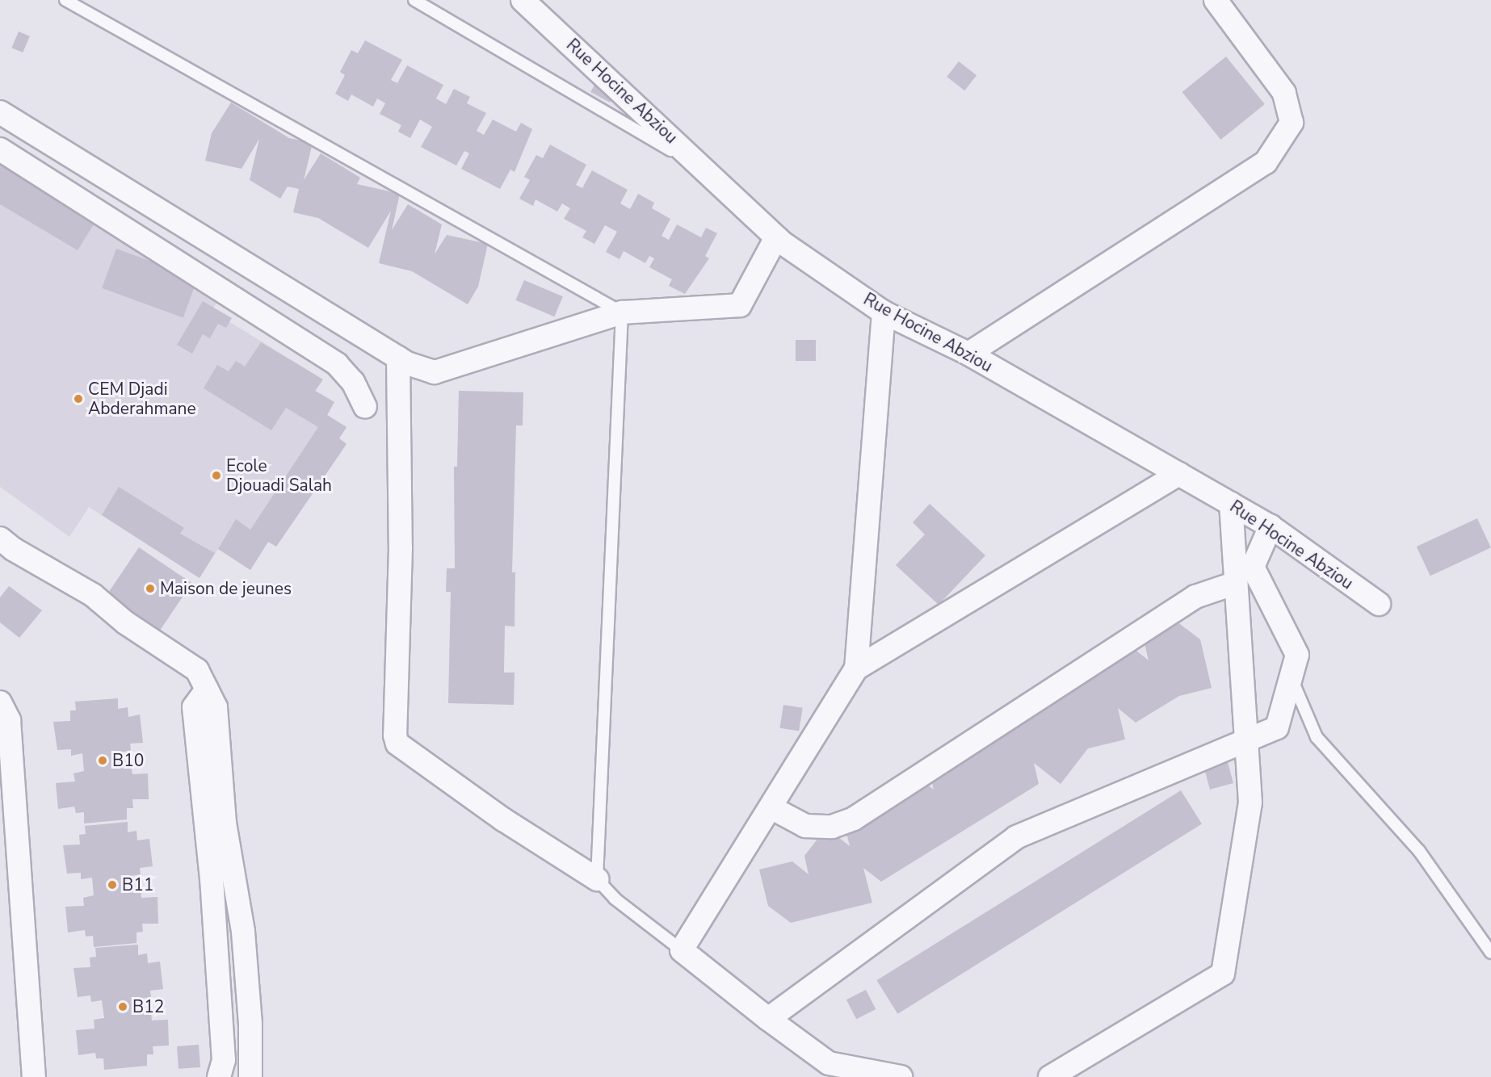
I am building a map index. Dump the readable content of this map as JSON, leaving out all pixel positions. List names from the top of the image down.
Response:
{
  "streets": {
    "street": ["Rue Hocine Abziou"]
  },
  "places": [
    "CEM Djadi Abderahmane",
    "Ecole Djouadi Salah",
    "Maison de jeunes",
    "B10",
    "B11",
    "B12"
  ]
}
